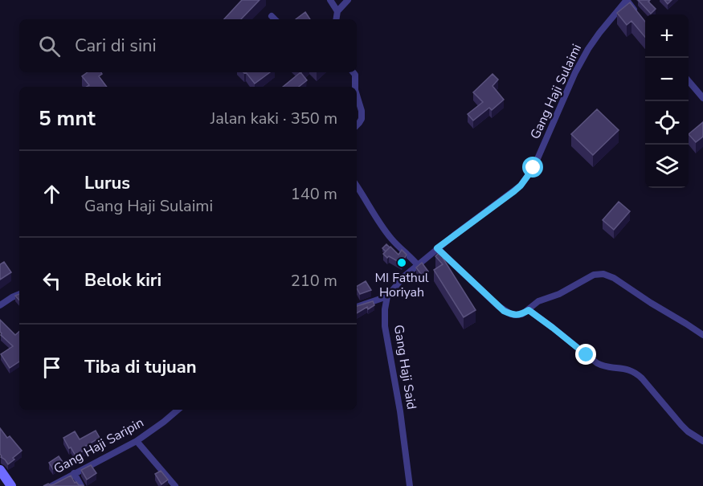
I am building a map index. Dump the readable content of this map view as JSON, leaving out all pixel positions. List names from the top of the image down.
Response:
{
  "streets": {
    "street": ["Gang Haji Sulaimi", "Gang Haji Said", "Gang Haji Saripin"]
  },
  "places": ["MI Fathul Horiyah"],
  "page": {
    "map_buttons": ["+", "−"],
    "search": "Cari di sini",
    "heading": ["5 mnt", "Jalan kaki · 350 m"],
    "list": [
      ["Lurus", "Gang Haji Sulaimi", "140 m"],
      ["Belok kiri", "210 m"],
      "Tiba di tujuan"
    ]
  }
}
